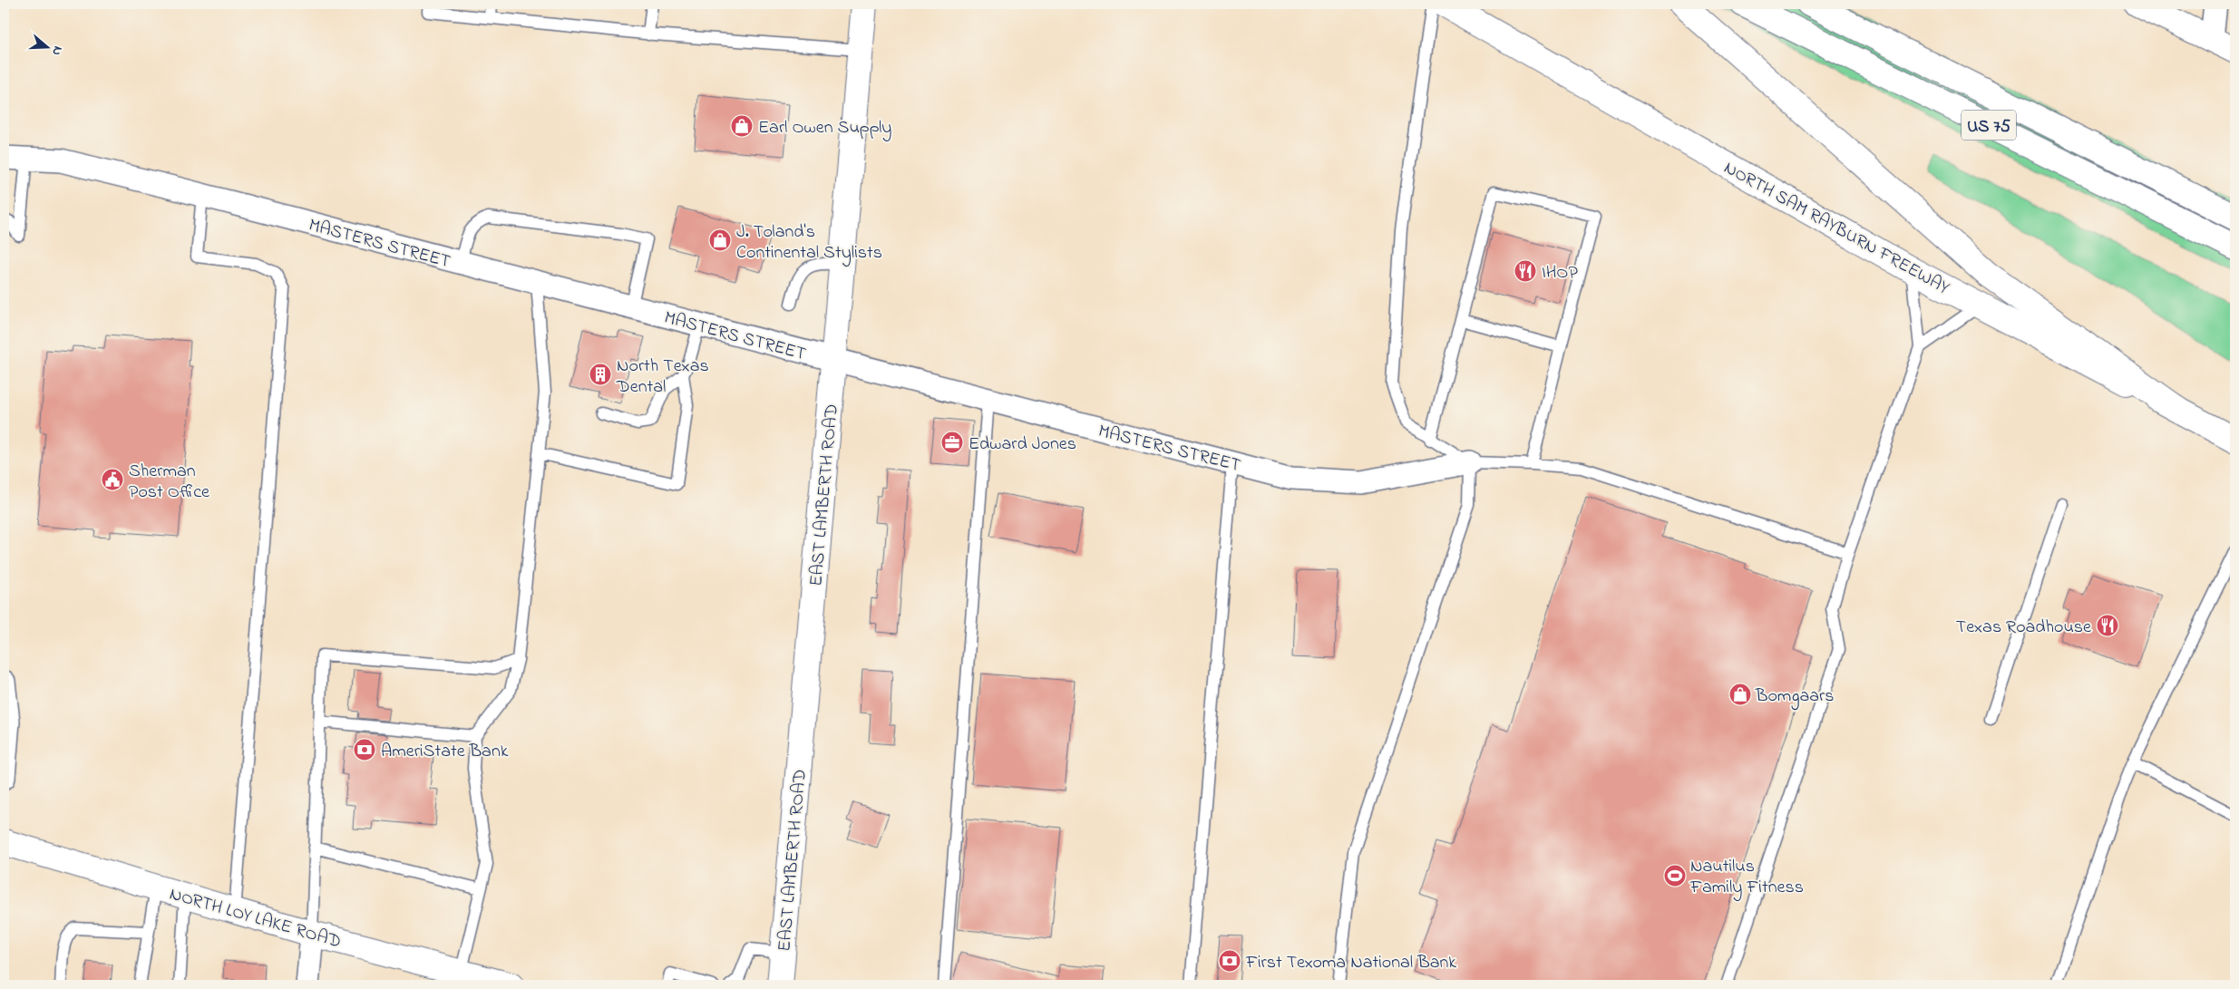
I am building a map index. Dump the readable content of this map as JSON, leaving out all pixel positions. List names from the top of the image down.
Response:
{
  "streets": {
    "main road": [
      "US 75",
      "NORTH SAM RAYBURN FREEWAY",
      "EAST LAMBERTH ROAD",
      "NORTH LOY LAKE ROAD"
    ],
    "street": ["MASTERS STREET"]
  },
  "crossings": [
    ["MASTERS STREET", "EAST LAMBERTH ROAD"]
  ],
  "places": {
    "shop": ["Earl Owen Supply", "J. Toland's Continental Stylists", "Bomgaars"],
    "restaurant": ["IHOP", "Texas Roadhouse"],
    "building": ["North Texas Dental"],
    "office": ["Edward Jones"],
    "public building": ["Sherman Post Office"],
    "bank": ["AmeriState Bank", "First Texoma National Bank"],
    "sports": ["Nautilus Family Fitness"]
  },
  "north": "right"
}
